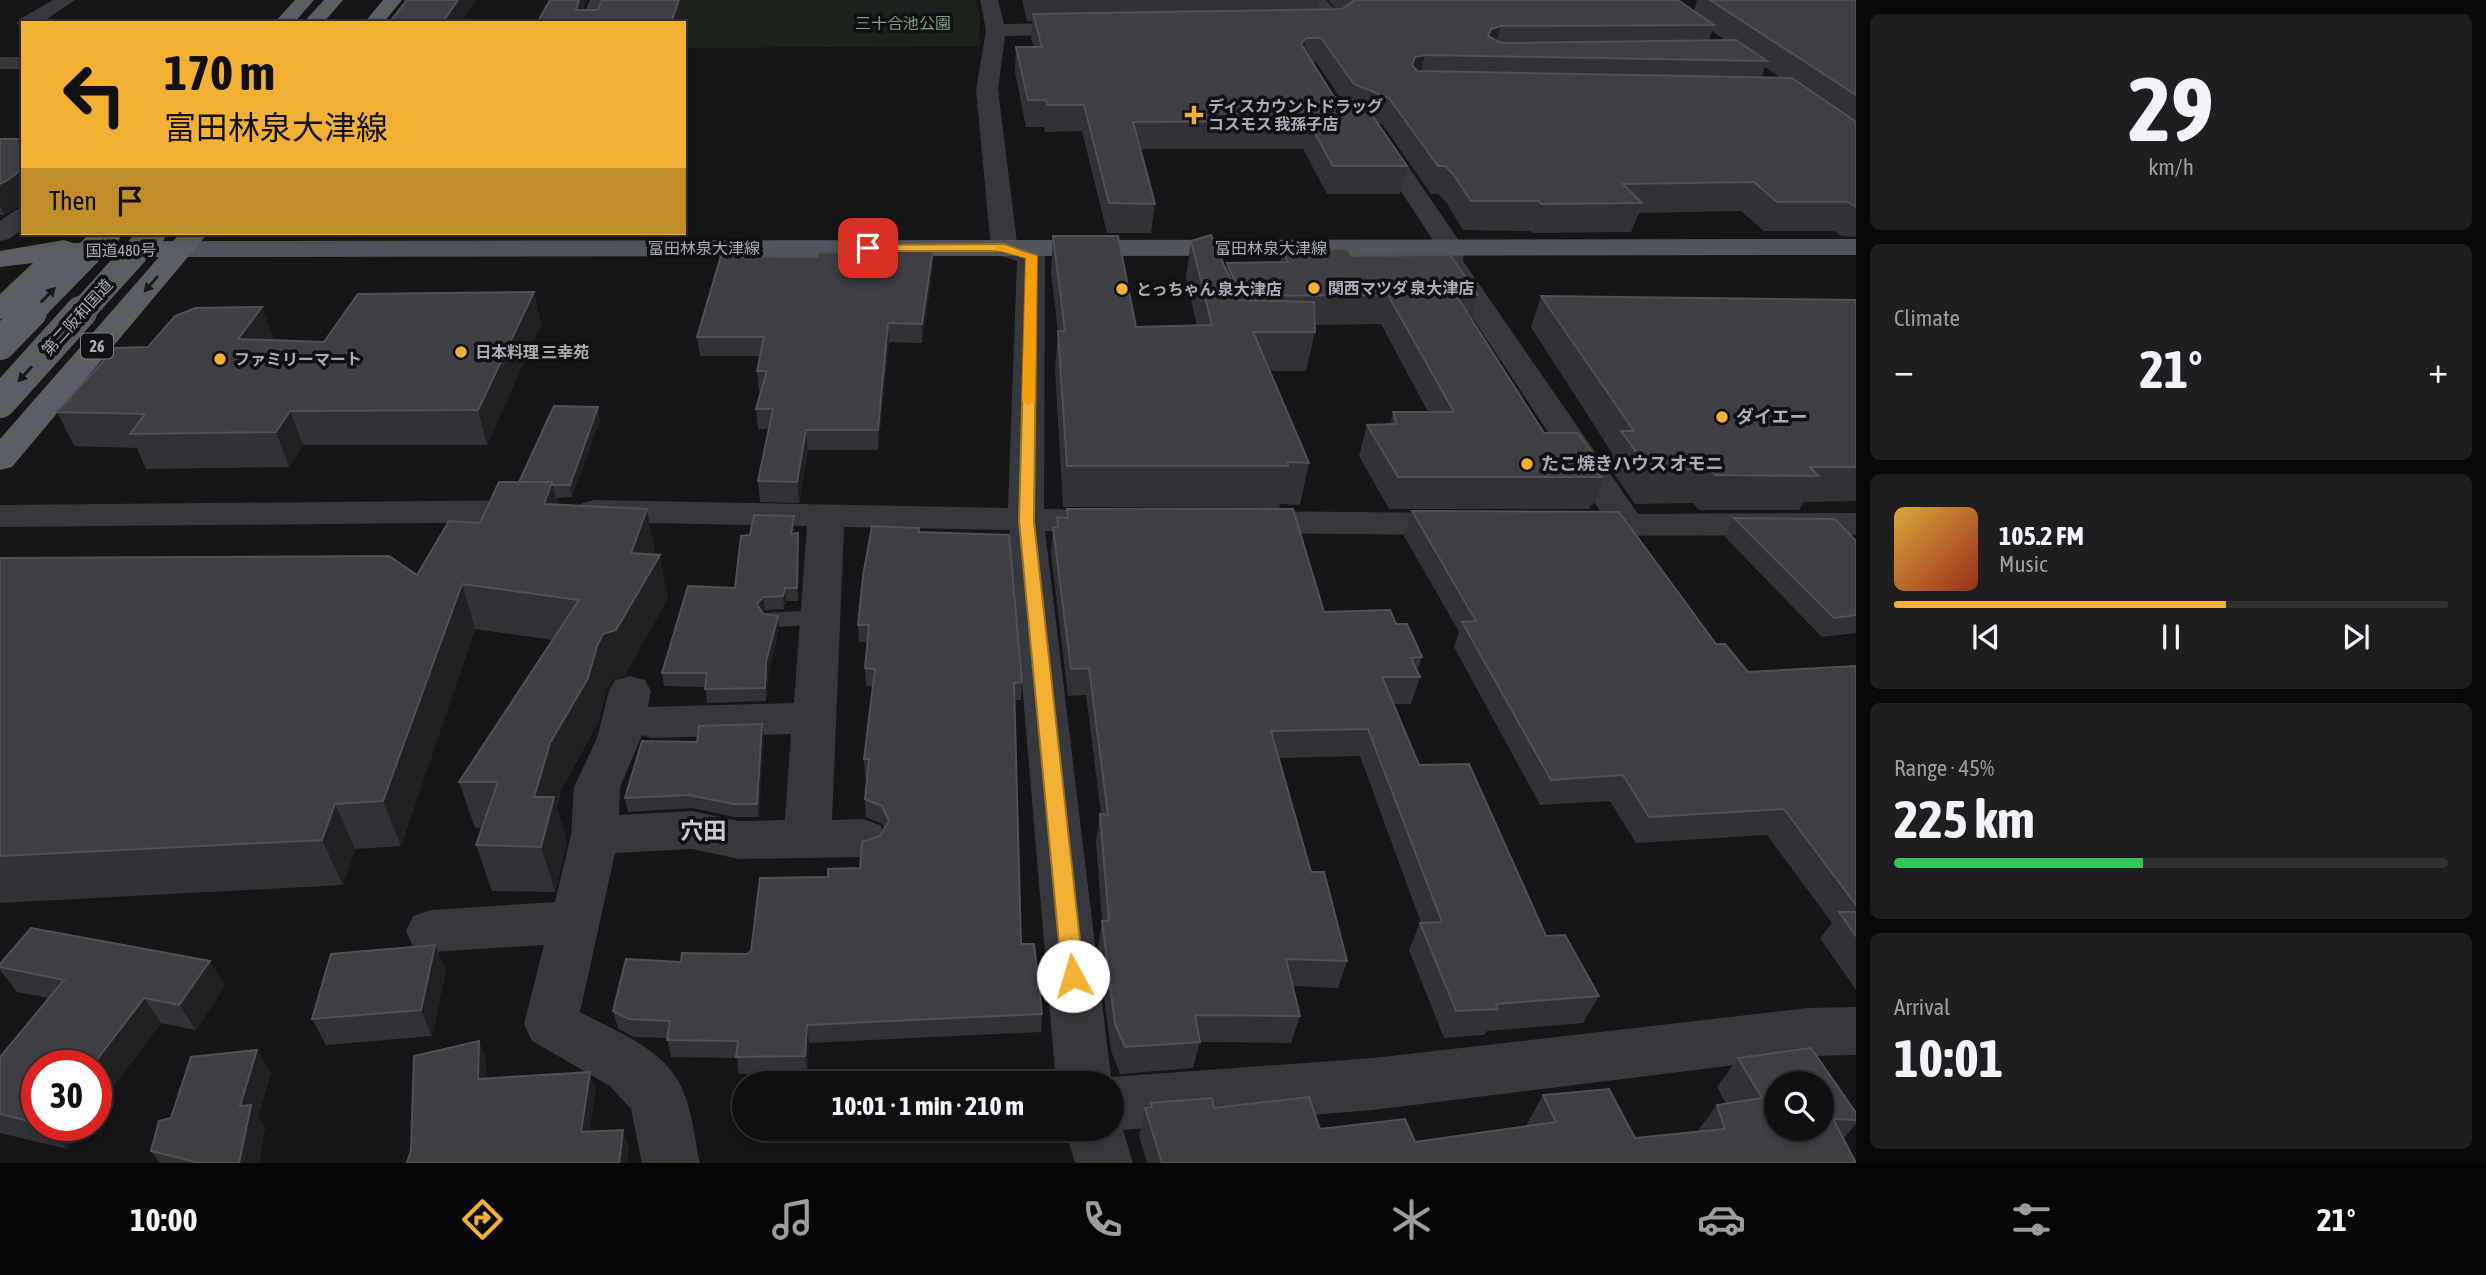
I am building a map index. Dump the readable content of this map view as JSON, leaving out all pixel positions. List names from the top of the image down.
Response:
{
  "streets": {
    "highway": ["国道480号", "第二阪和国道", "26"],
    "main road": ["富田林泉大津線"]
  },
  "crossings": [
    ["富田林泉大津線", "国道480号"],
    ["富田林泉大津線", "第二阪和国道"],
    ["国道480号", "第二阪和国道"]
  ],
  "districts": ["穴田"],
  "parks": ["三十合池公園"],
  "places": {
    "health": ["ディスカウントドラッグ コスモス 我孫子店"],
    "other": [
      "関西マツダ 泉大津店",
      "とっちゃん 泉大津店",
      "日本料理 三幸苑",
      "ファミリーマート",
      "ダイエー",
      "たこ焼きハウス オモニ"
    ]
  },
  "page": {
    "tile": [
      ["29", "km/h"],
      "Climate",
      ["Range · 45%", "225 km"],
      ["Arrival", "10:01"]
    ],
    "turn": ["170 m", "富田林泉大津線"],
    "then": "Then",
    "heat": ["−", "21°", "+"],
    "song": ["105.2 FM", "Music"],
    "limit": "30",
    "trip": "10:01 · 1 min · 210 m",
    "tabs": ["10:00", "21°"]
  }
}
